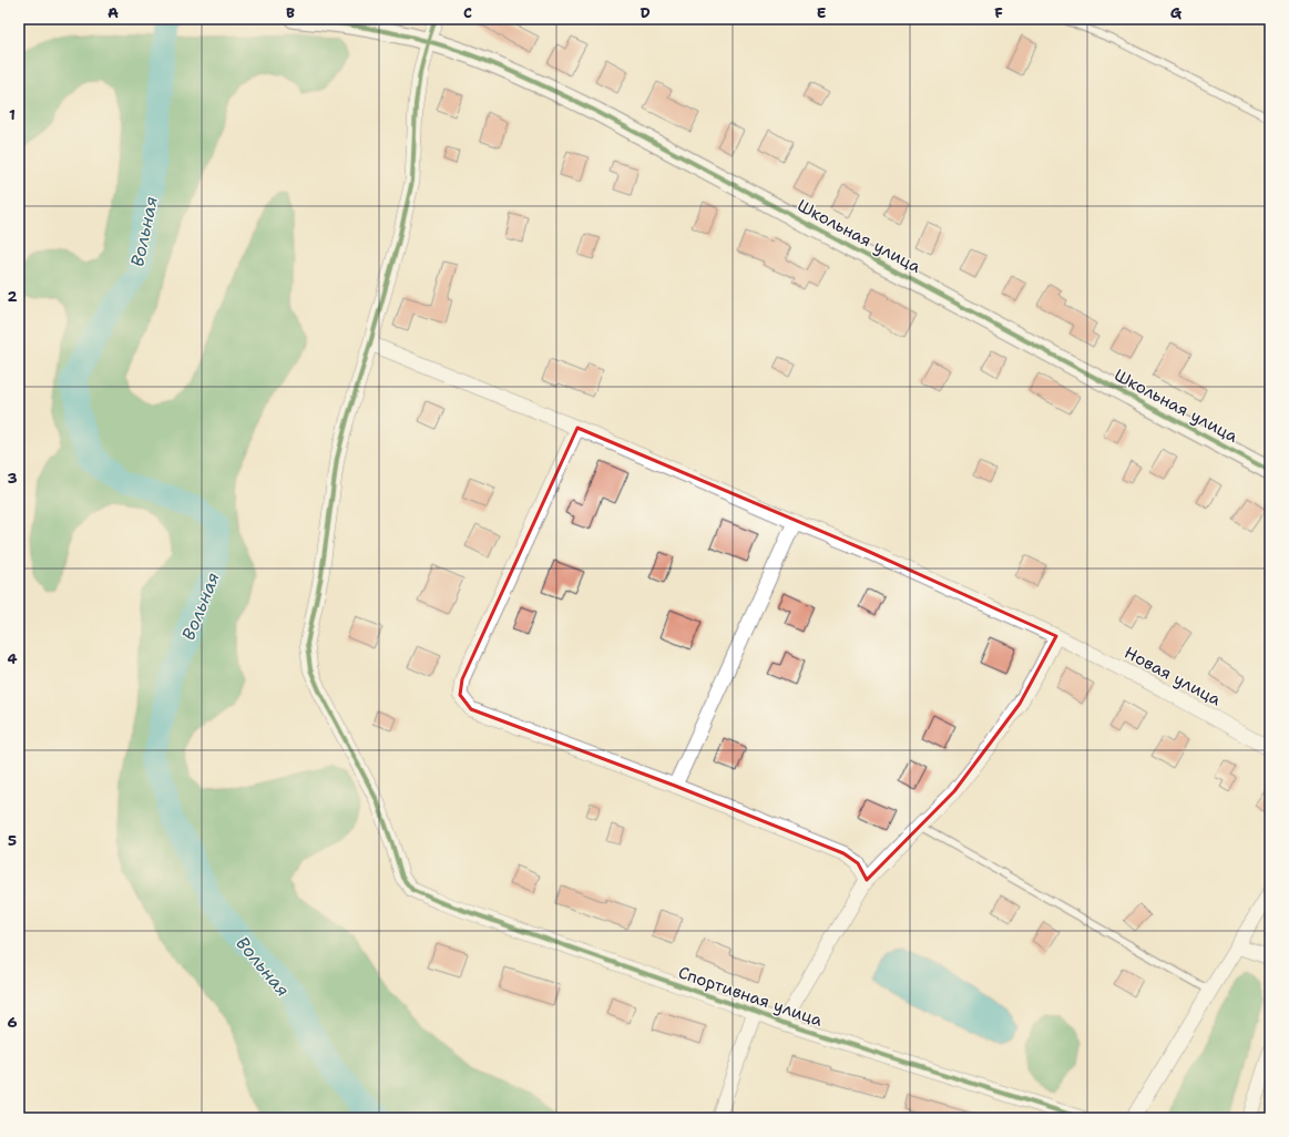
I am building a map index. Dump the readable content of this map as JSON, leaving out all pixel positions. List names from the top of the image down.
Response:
{
  "streets": {
    "street": ["Школьная улица", "Новая улица", "Спортивная улица"]
  },
  "crossings": [
    ["Новая улица", "Спортивная улица"]
  ],
  "water": ["Вольная"],
  "grid": {
    "columns": [
      "A",
      "B",
      "C",
      "D",
      "E",
      "F",
      "G"
    ],
    "rows": [
      "1",
      "2",
      "3",
      "4",
      "5",
      "6"
    ]
  }
}
